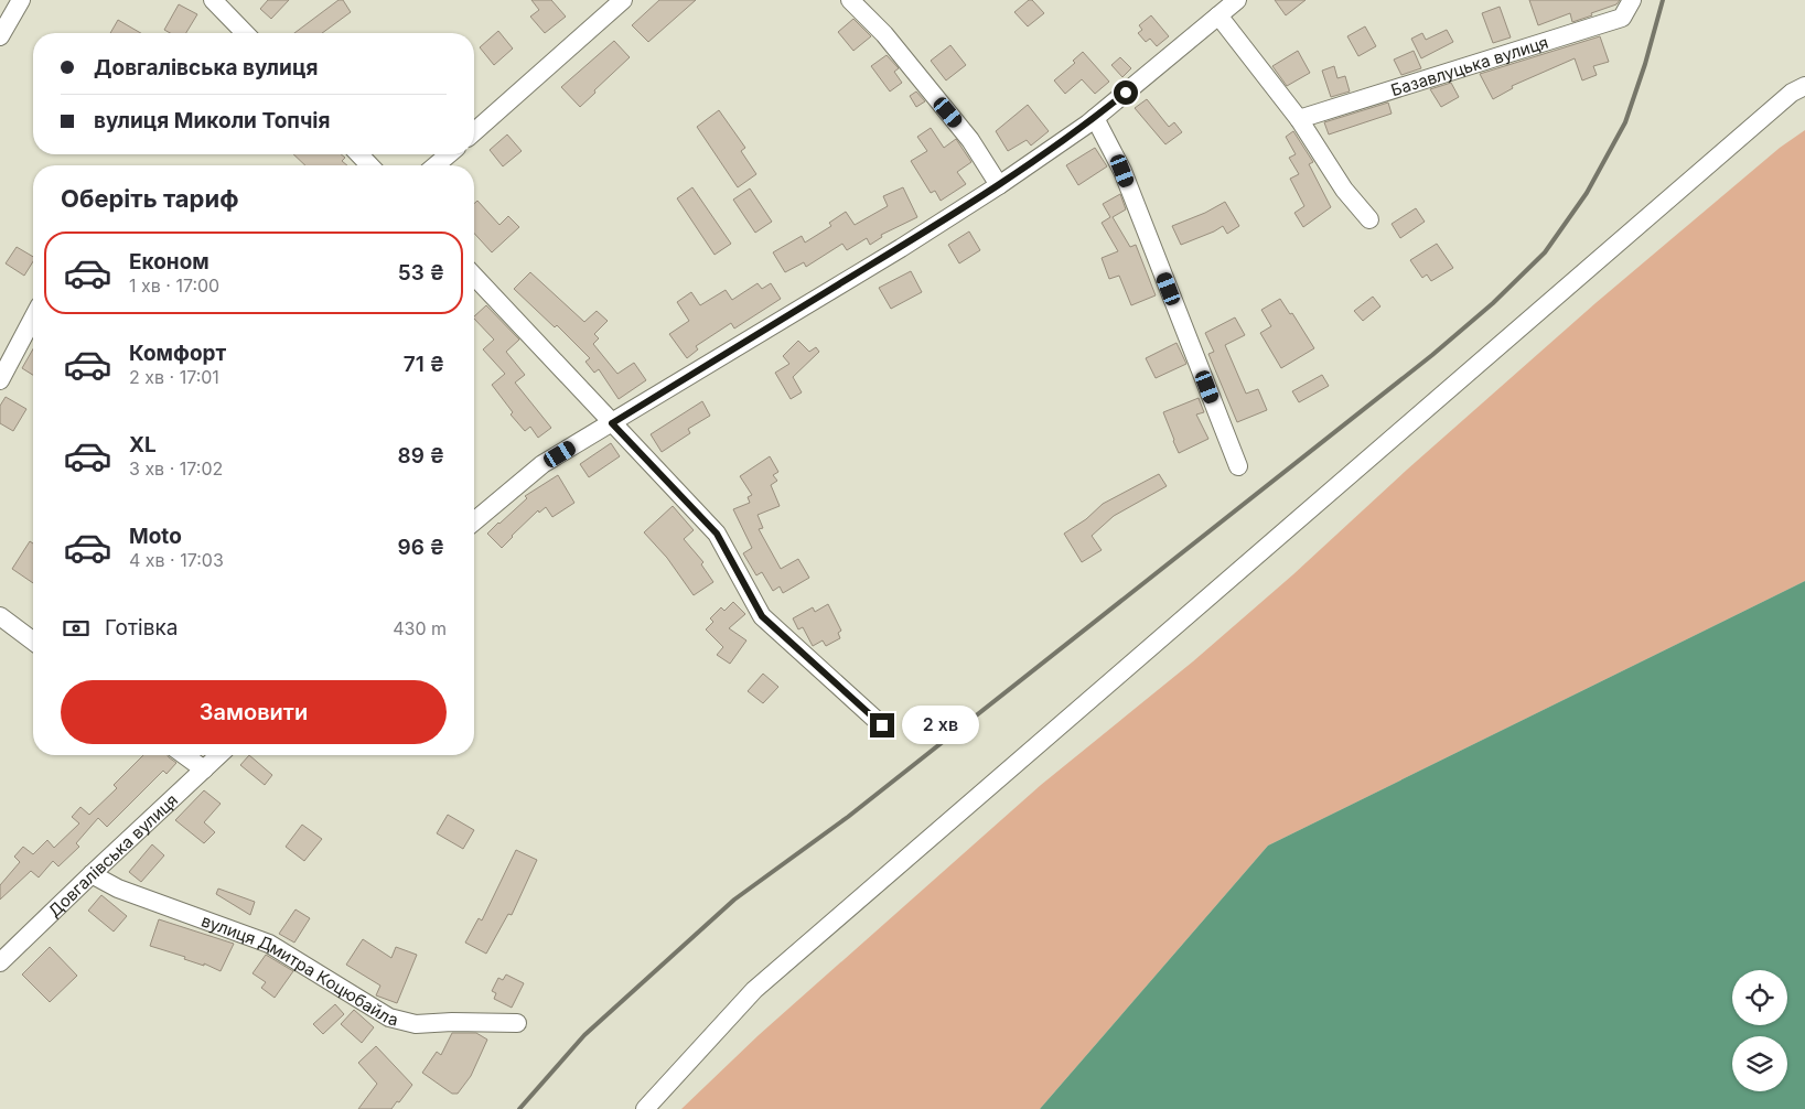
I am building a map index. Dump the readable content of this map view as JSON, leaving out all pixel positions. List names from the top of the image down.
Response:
{
  "streets": {
    "street": ["Базавлуцька вулиця", "Довгалівська вулиця", "вулиця Дмитра Коцюбайла"]
  },
  "crossings": [
    ["Довгалівська вулиця", "вулиця Дмитра Коцюбайла"]
  ],
  "page": {
    "banner": ["Довгалівська вулиця", "вулиця Миколи Топчія"],
    "heading": "Оберіть тариф",
    "list": [
      {
        "name": "Економ",
        "note": "1 хв · 17:00",
        "value": "53 ₴"
      },
      {
        "name": "Комфорт",
        "note": "2 хв · 17:01",
        "value": "71 ₴"
      },
      {
        "name": "XL",
        "note": "3 хв · 17:02",
        "value": "89 ₴"
      },
      {
        "name": "Moto",
        "note": "4 хв · 17:03",
        "value": "96 ₴"
      }
    ],
    "pay": ["Готівка", "430 m"],
    "buttons": "Замовити",
    "bubble": "2 хв"
  }
}
